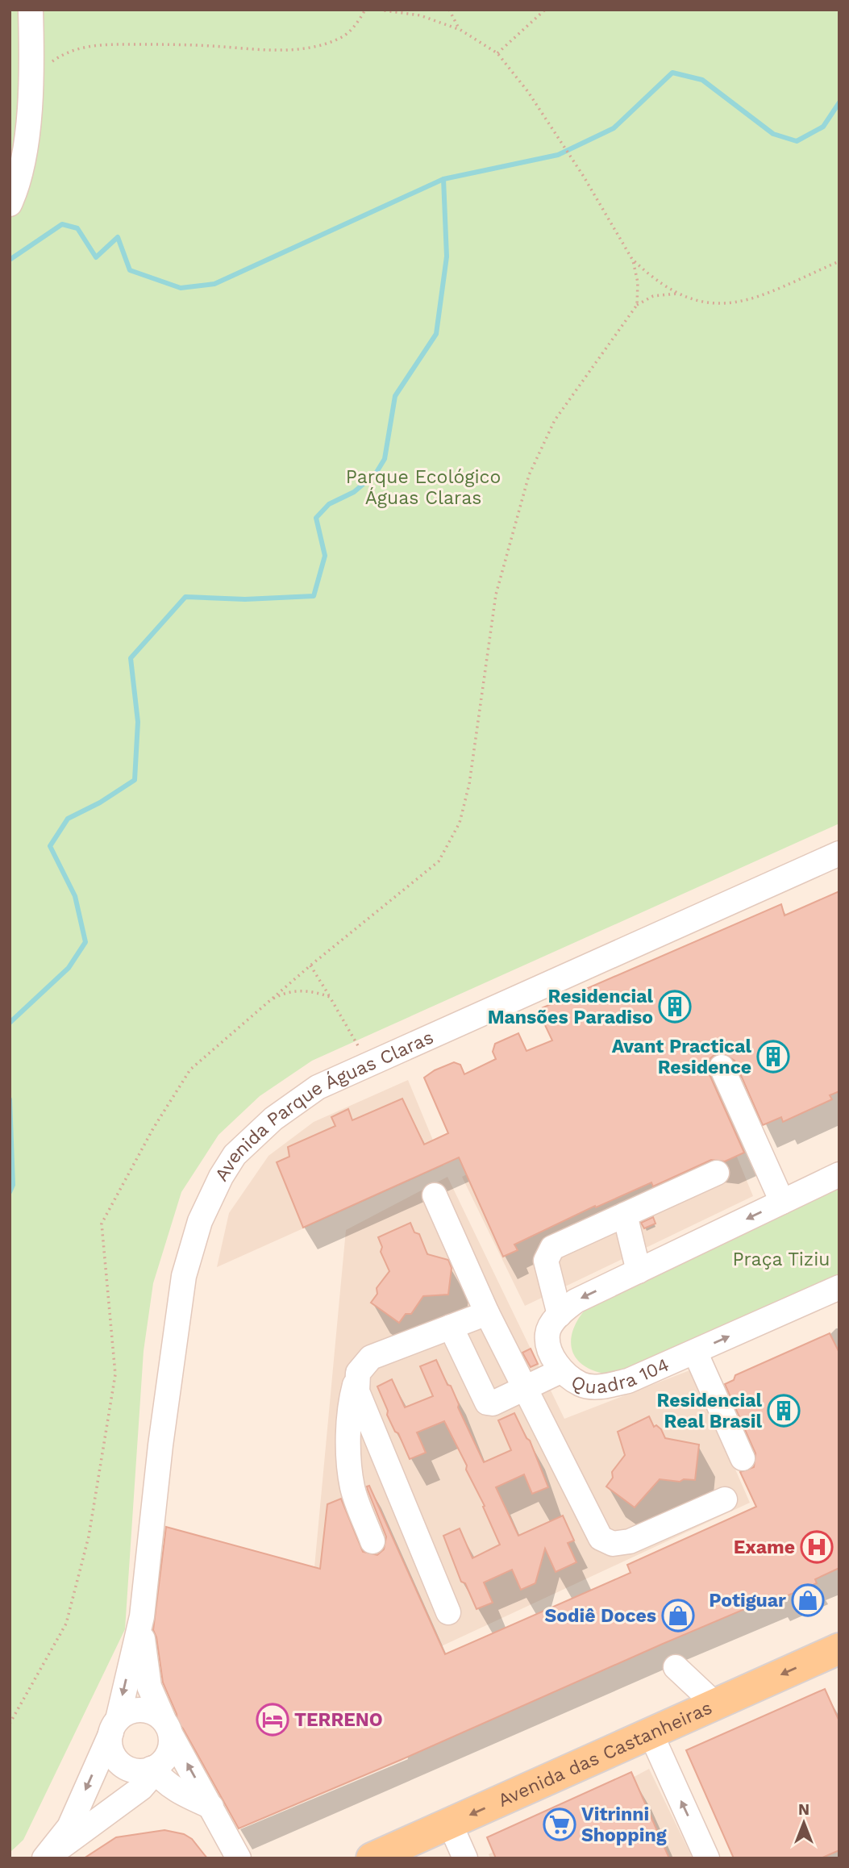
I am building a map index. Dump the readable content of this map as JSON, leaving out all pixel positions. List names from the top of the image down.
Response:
{
  "streets": {
    "main road": ["Avenida das Castanheiras"],
    "street": ["Avenida Parque Águas Claras", "Quadra 104"]
  },
  "one_way": ["Avenida das Castanheiras"],
  "parks": ["Parque Ecológico Águas Claras", "Praça Tiziu"],
  "places": {
    "building": ["Residencial Mansões Paradiso", "Avant Practical Residence", "Residencial Real Brasil"],
    "hospital": ["Exame"],
    "shop": ["Potiguar", "Sodiê Doces"],
    "hotel": ["TERRENO"],
    "supermarket": ["Vitrinni Shopping"]
  },
  "north": "top"
}
